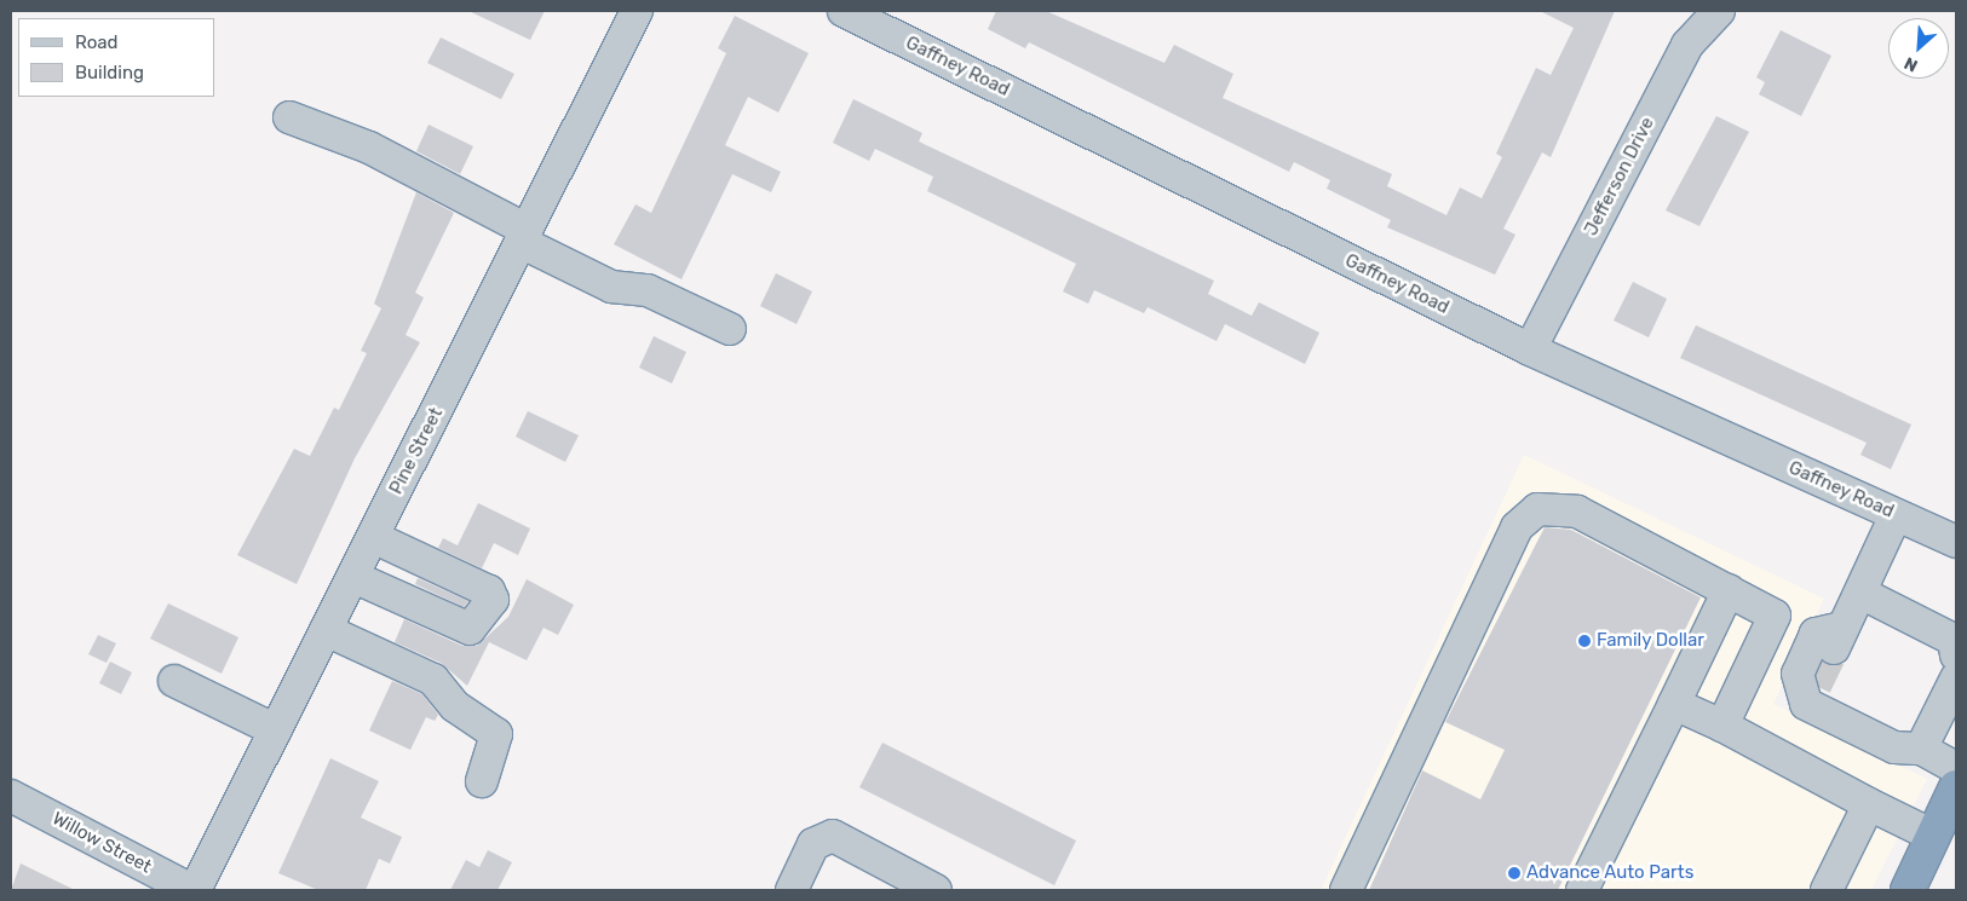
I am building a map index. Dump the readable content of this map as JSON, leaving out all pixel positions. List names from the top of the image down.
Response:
{
  "streets": {
    "street": [
      "Gaffney Road",
      "Jefferson Drive",
      "Pine Street",
      "Willow Street"
    ]
  },
  "crossings": [
    ["Gaffney Road", "Jefferson Drive"],
    ["Pine Street", "Willow Street"]
  ],
  "places": ["Family Dollar", "Advance Auto Parts"],
  "legend": ["Road", "Building"],
  "north": "bottom left"
}
